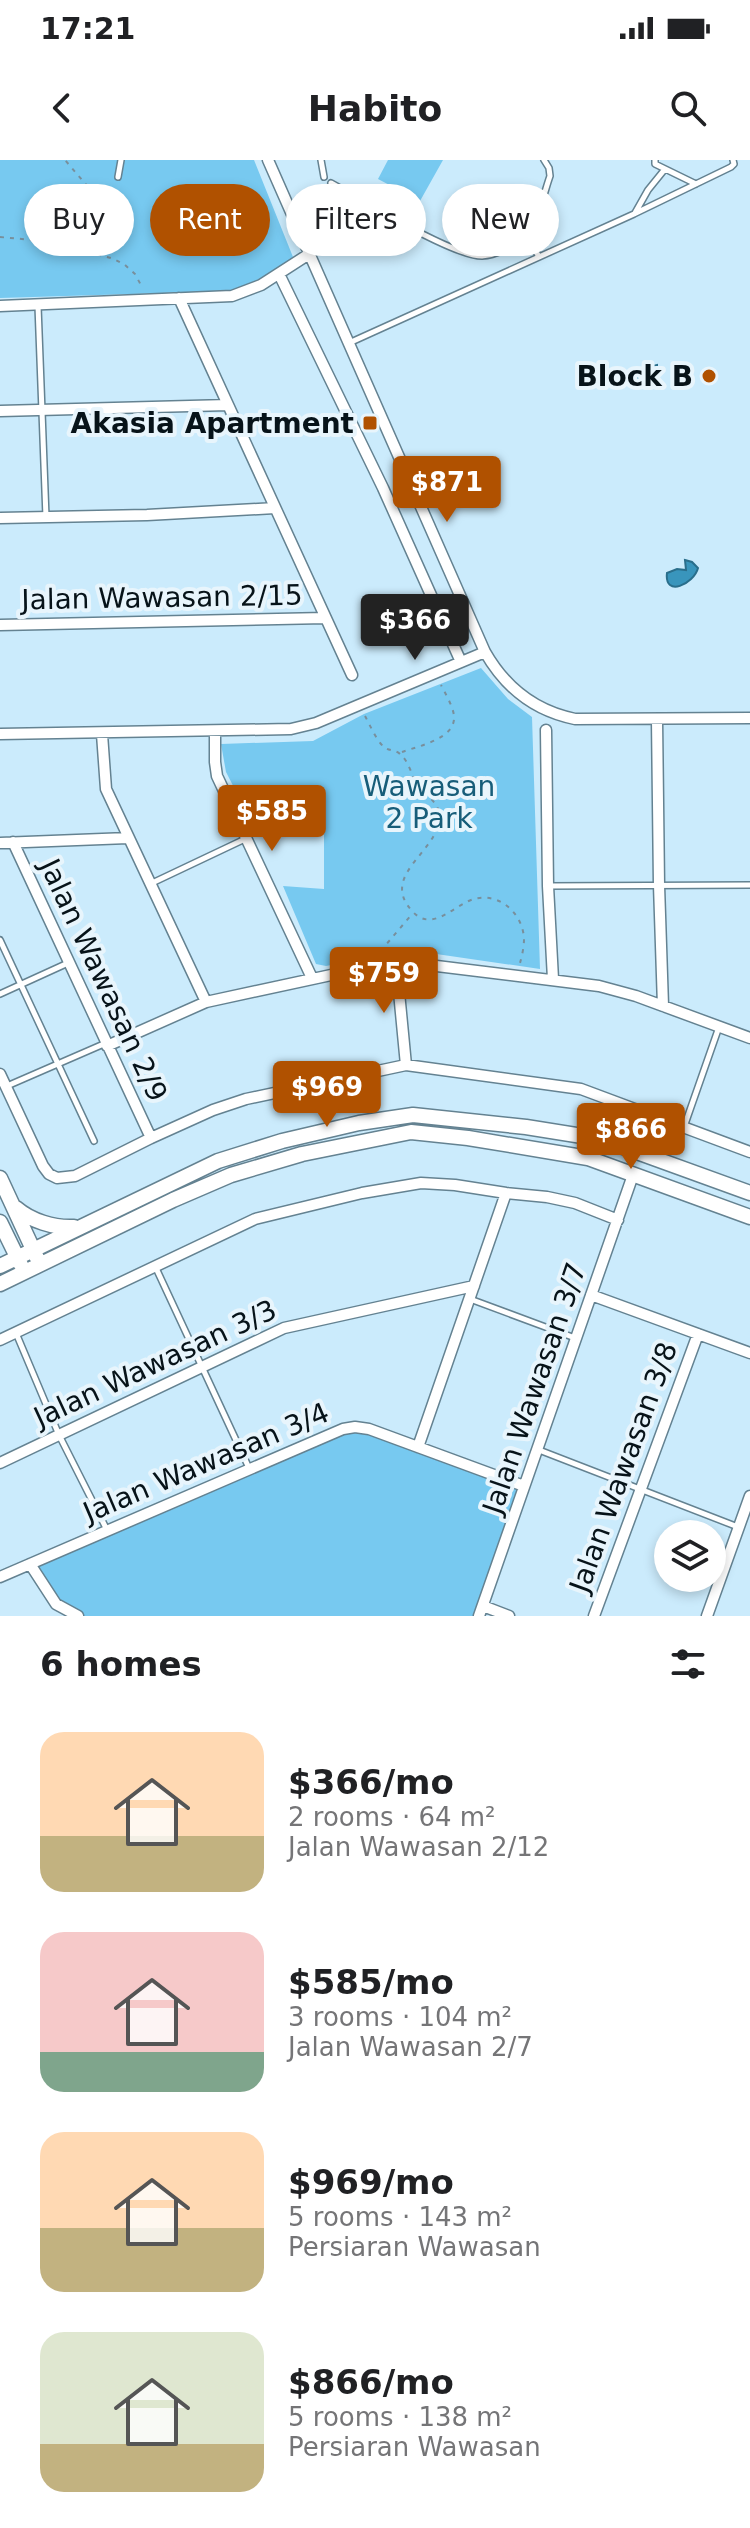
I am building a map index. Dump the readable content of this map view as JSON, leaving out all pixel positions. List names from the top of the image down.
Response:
{
  "streets": {
    "street": [
      "Jalan Wawasan 2/15",
      "Jalan Wawasan 2/9",
      "Jalan Wawasan 3/3",
      "Jalan Wawasan 3/7",
      "Jalan Wawasan 3/4",
      "Jalan Wawasan 3/8"
    ]
  },
  "crossings": [
    ["Jalan Wawasan 3/7", "Jalan Wawasan 3/4"]
  ],
  "parks": ["Wawasan 2 Park"],
  "places": {
    "other": ["Block B"],
    "transit": ["Akasia Apartment"]
  },
  "page": {
    "status": "17:21",
    "header": "Habito",
    "chip": [
      "Buy",
      "Rent",
      "Filters",
      "New"
    ],
    "price": [
      "$871",
      "$366",
      "$585",
      "$759",
      "$969",
      "$866"
    ],
    "heading": "6 homes",
    "list": [
      {
        "name": "$366/mo",
        "note": "2 rooms · 64 m² · Jalan Wawasan 2/12"
      },
      {
        "name": "$585/mo",
        "note": "3 rooms · 104 m² · Jalan Wawasan 2/7"
      },
      {
        "name": "$969/mo",
        "note": "5 rooms · 143 m² · Persiaran Wawasan"
      },
      {
        "name": "$866/mo",
        "note": "5 rooms · 138 m² · Persiaran Wawasan"
      }
    ]
  }
}
